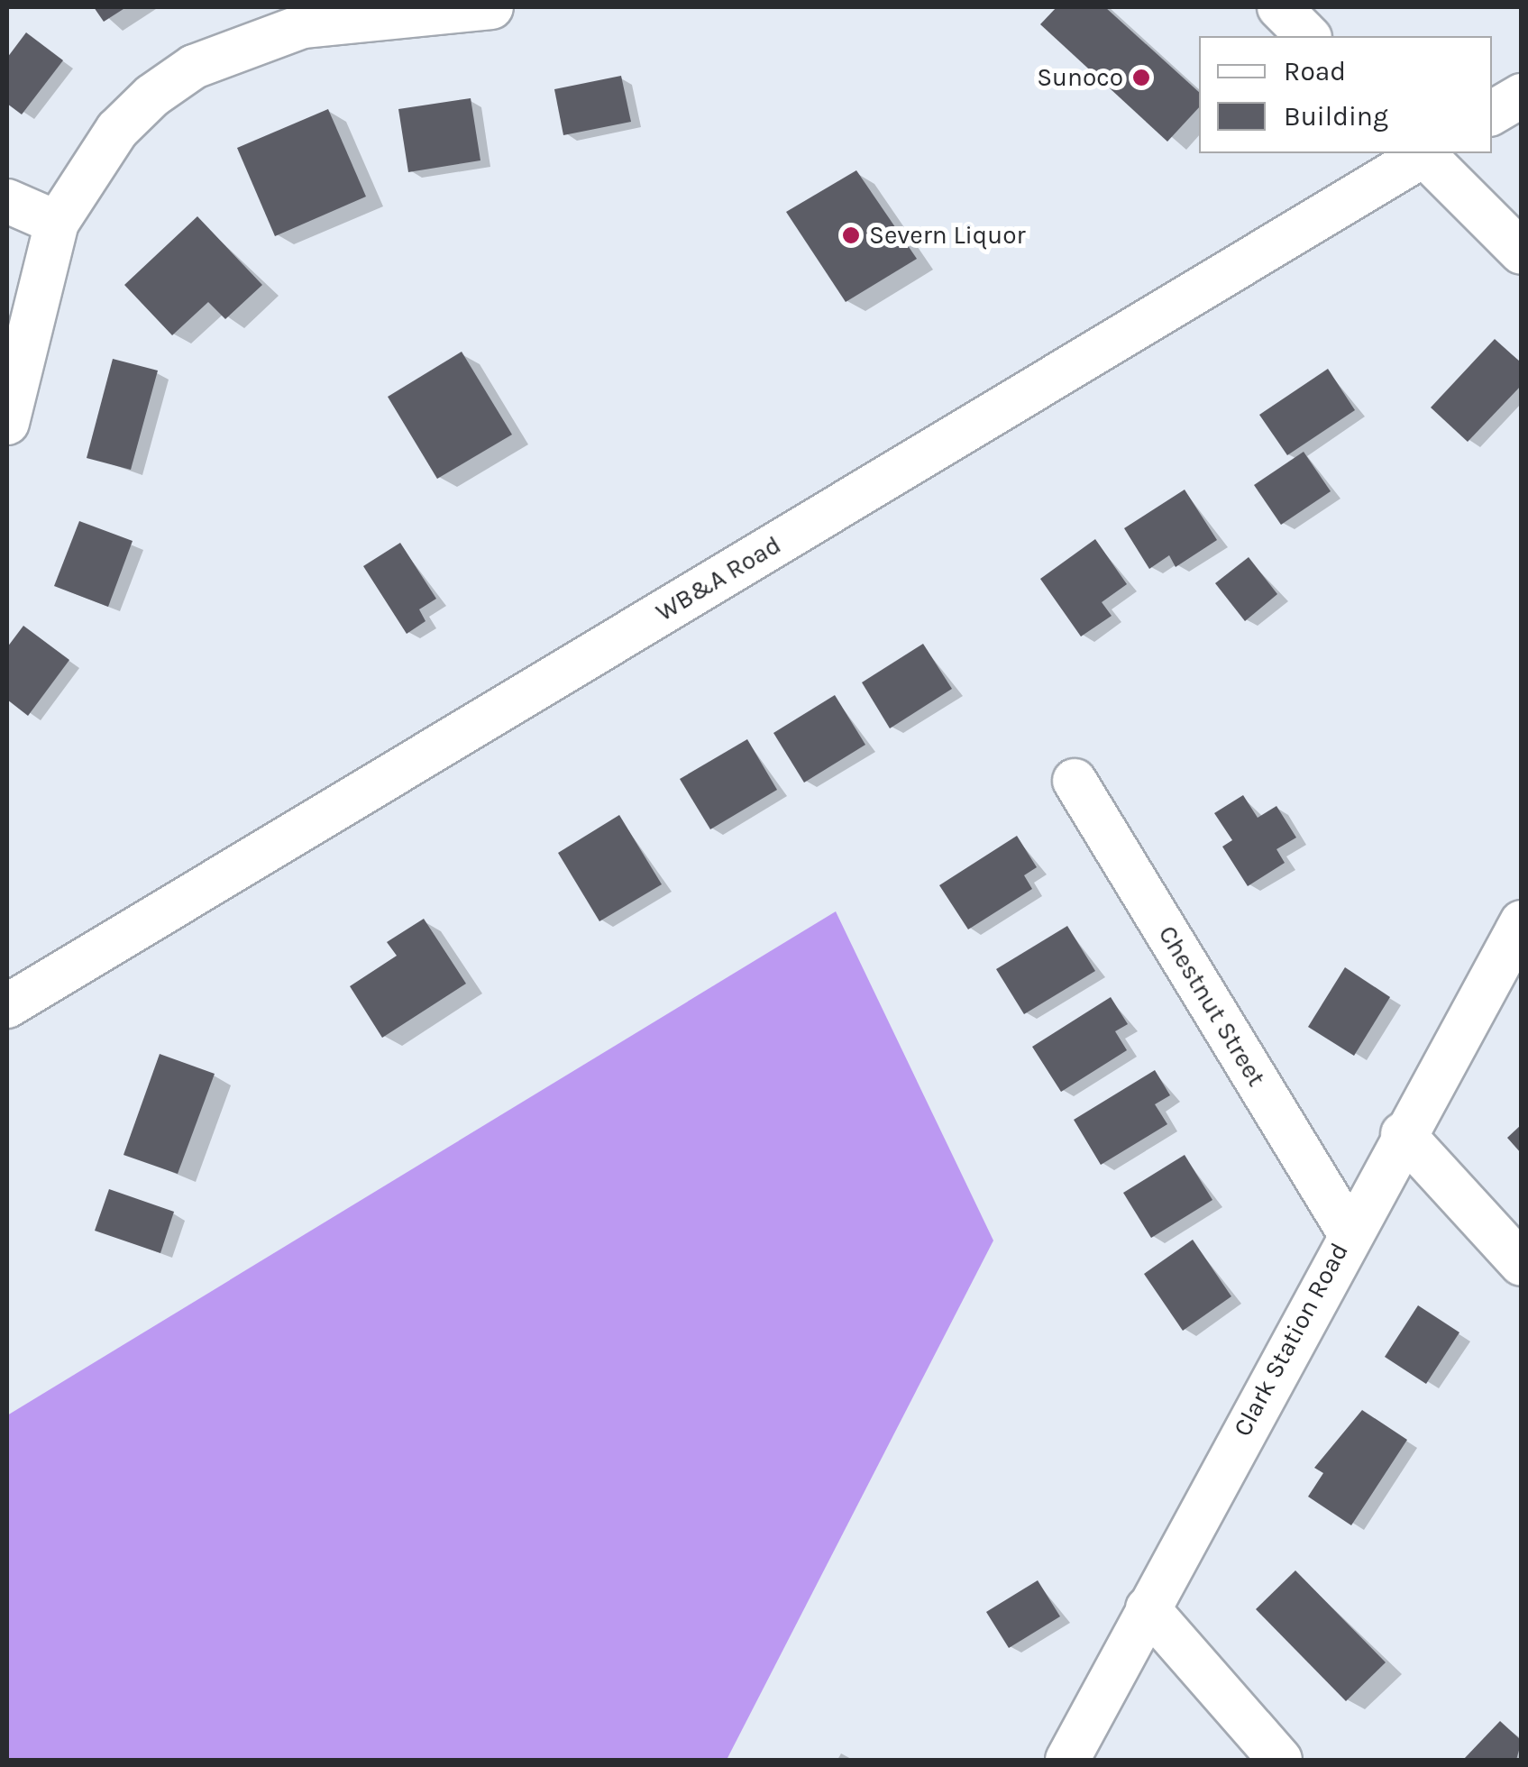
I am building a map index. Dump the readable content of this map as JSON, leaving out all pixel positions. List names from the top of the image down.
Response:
{
  "streets": {
    "street": ["WB&A Road", "Chestnut Street", "Clark Station Road"]
  },
  "crossings": [
    ["Chestnut Street", "Clark Station Road"]
  ],
  "places": ["Sunoco", "Severn Liquor"],
  "legend": ["Road", "Building"]
}
